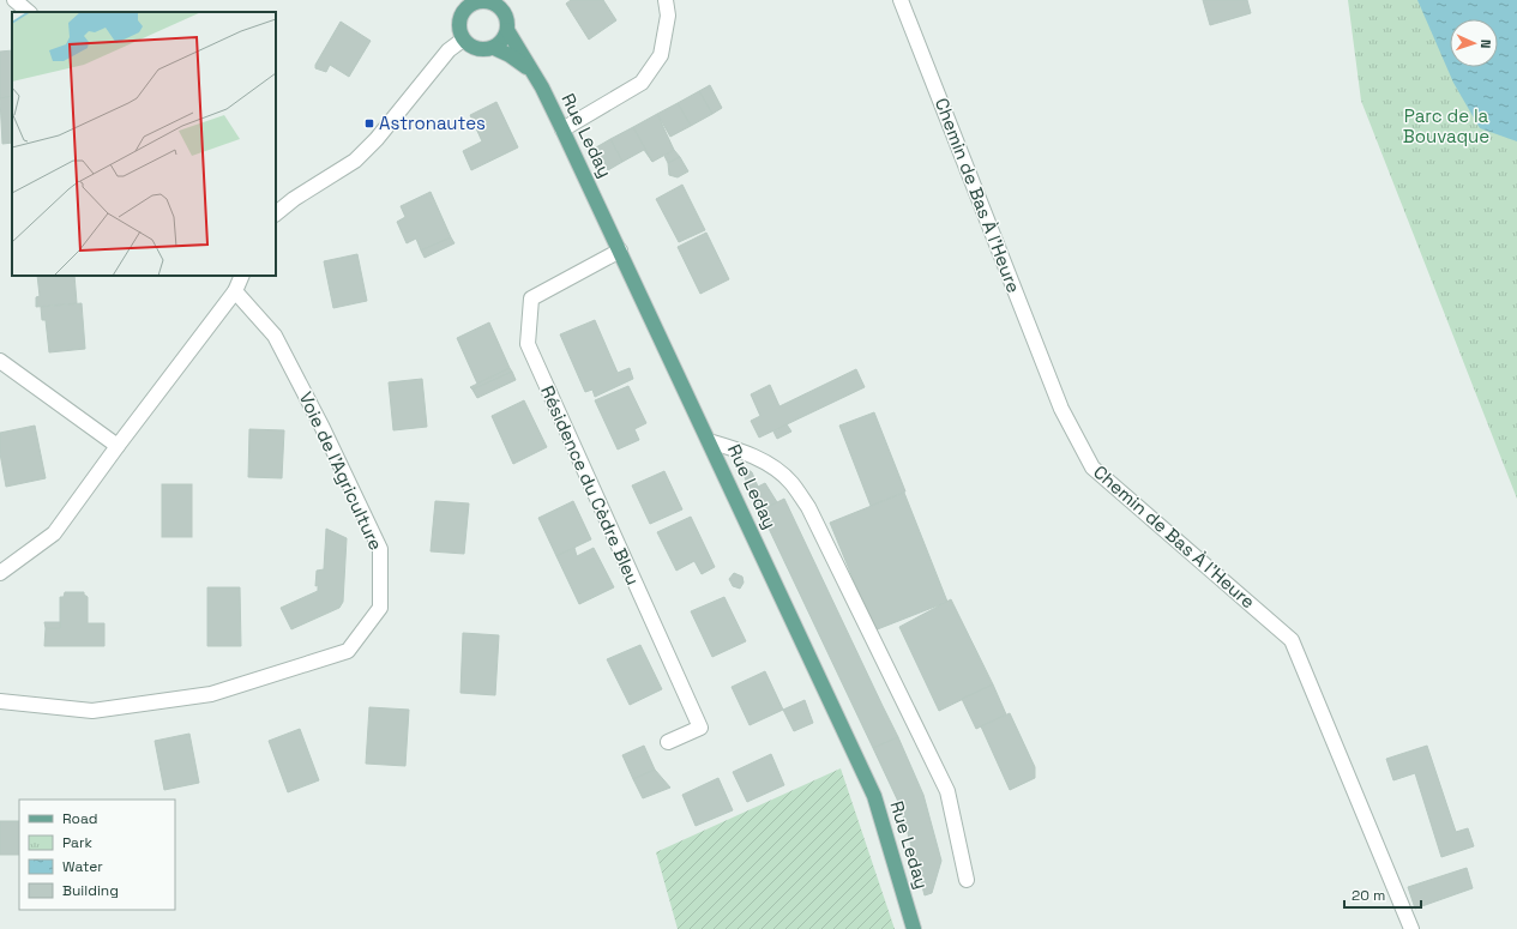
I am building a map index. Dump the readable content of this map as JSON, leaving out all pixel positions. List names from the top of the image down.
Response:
{
  "streets": {
    "main road": ["Rue Leday"],
    "street": ["Chemin de Bas À l'Heure", "Voie de l'Agriculture", "Résidence du Cèdre Bleu"]
  },
  "crossings": [
    ["Rue Leday", "Résidence du Cèdre Bleu"]
  ],
  "parks": ["Parc de la Bouvaque"],
  "places": {
    "transit": ["Astronautes"]
  },
  "legend": [
    "Road",
    "Park",
    "Water",
    "Building"
  ],
  "scale_bar": "20 m",
  "north": "right"
}
